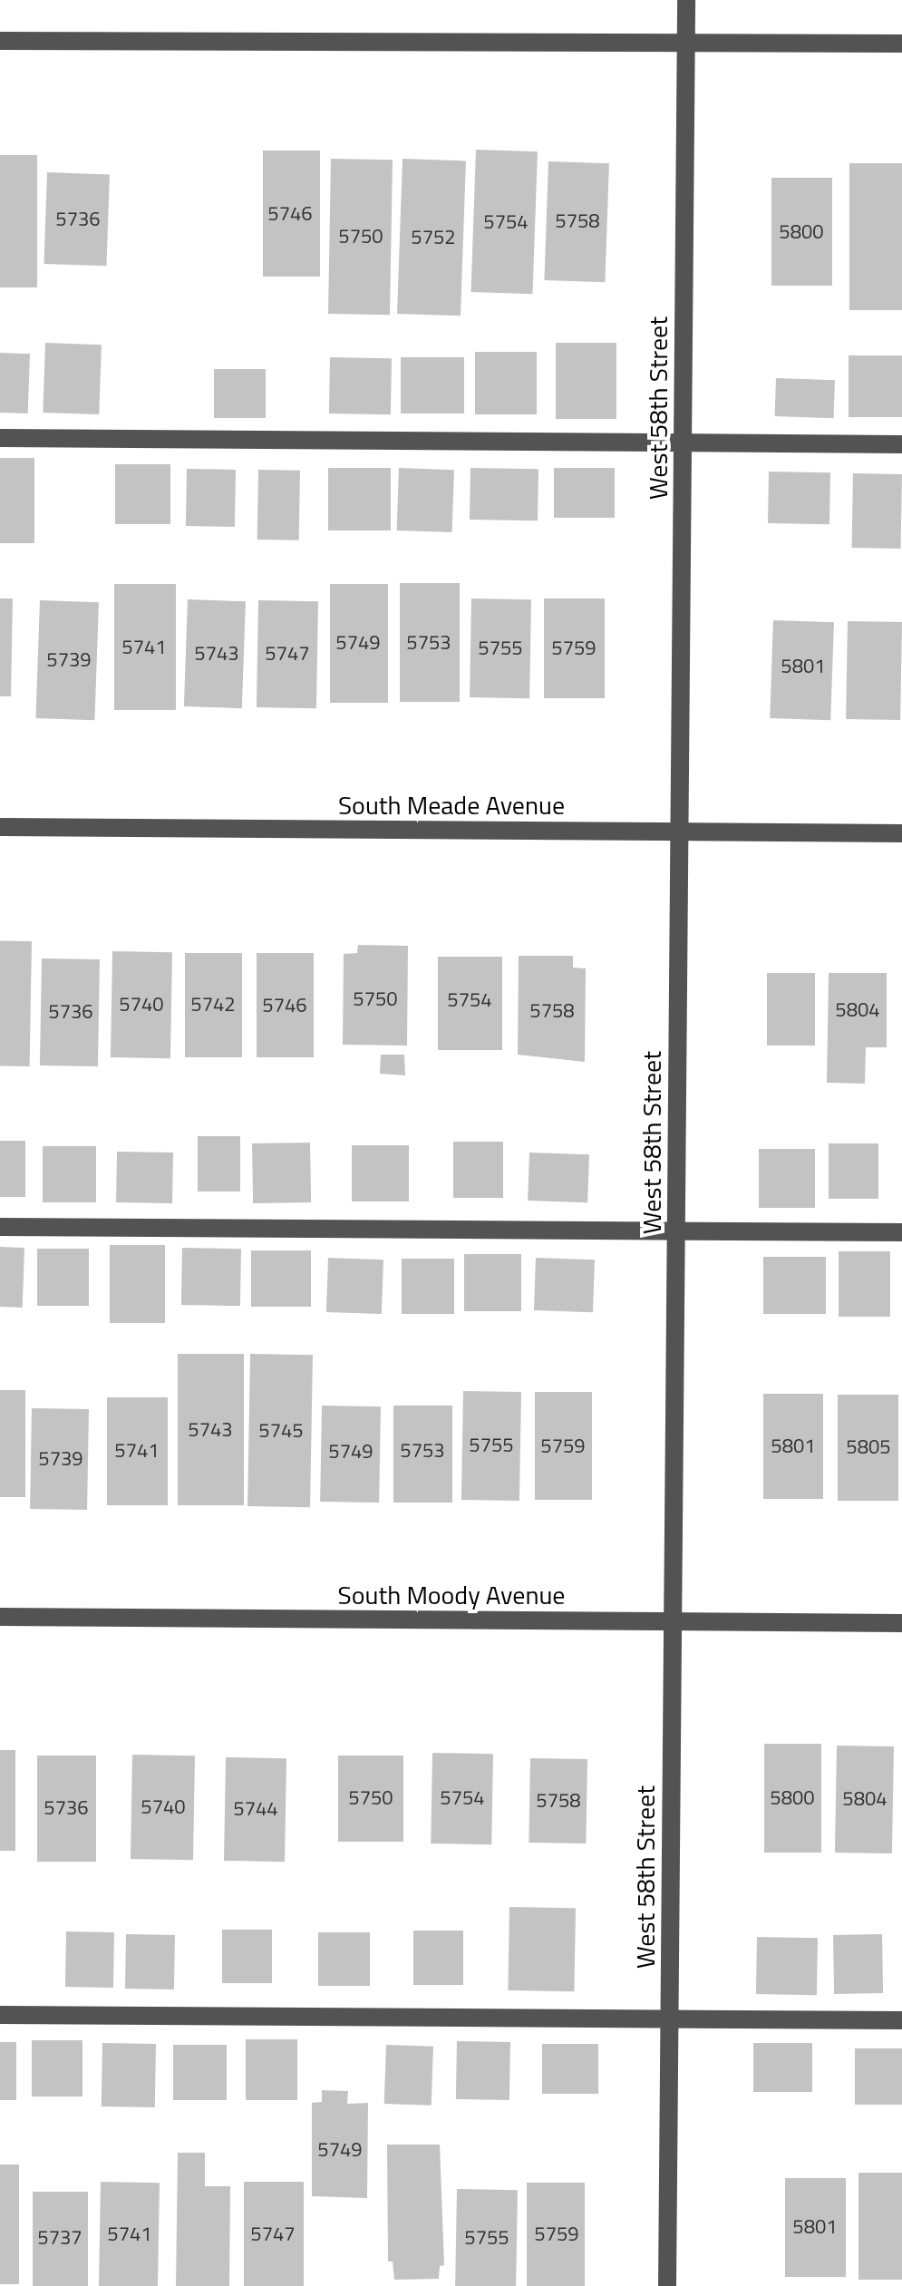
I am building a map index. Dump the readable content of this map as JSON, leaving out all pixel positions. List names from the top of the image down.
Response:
{
  "streets": {
    "street": ["West 58th Street", "South Meade Avenue", "South Moody Avenue"]
  },
  "crossings": [
    ["West 58th Street", "South Meade Avenue"],
    ["West 58th Street", "South Moody Avenue"]
  ],
  "house_numbers": [
    "5746",
    "5736",
    "5758",
    "5754",
    "5800",
    "5750",
    "5752",
    "5749",
    "5753",
    "5741",
    "5755",
    "5759",
    "5743",
    "5747",
    "5739",
    "5801",
    "5750",
    "5754",
    "5740",
    "5742",
    "5746",
    "5804",
    "5758",
    "5736",
    "5743",
    "5745",
    "5755",
    "5759",
    "5801",
    "5805",
    "5741",
    "5753",
    "5749",
    "5739",
    "5750",
    "5754",
    "5800",
    "5804",
    "5758",
    "5740",
    "5736",
    "5744",
    "5749",
    "5801",
    "5741",
    "5747",
    "5759",
    "5737",
    "5755"
  ]
}
